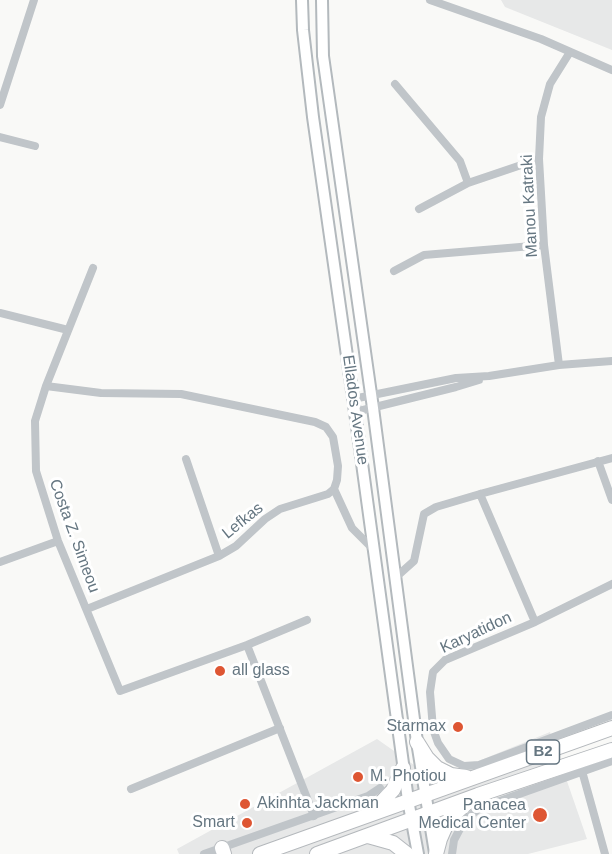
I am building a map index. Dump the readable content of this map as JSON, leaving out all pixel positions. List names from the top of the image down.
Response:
{
  "streets": {
    "highway": ["B2"],
    "main road": ["Ellados Avenue"],
    "street": [
      "Manou Katraki",
      "Lefkas",
      "Costa Z. Simeou",
      "Karyatidon"
    ]
  },
  "crossings": [
    ["Ellados Avenue", "B2"],
    ["Lefkas", "Costa Z. Simeou"],
    ["Karyatidon", "B2"]
  ],
  "places": [
    "all glass",
    "Starmax",
    "M. Photiou",
    "Αkinhta Jackman",
    "Panacea Medical Center",
    "Smart"
  ]
}
